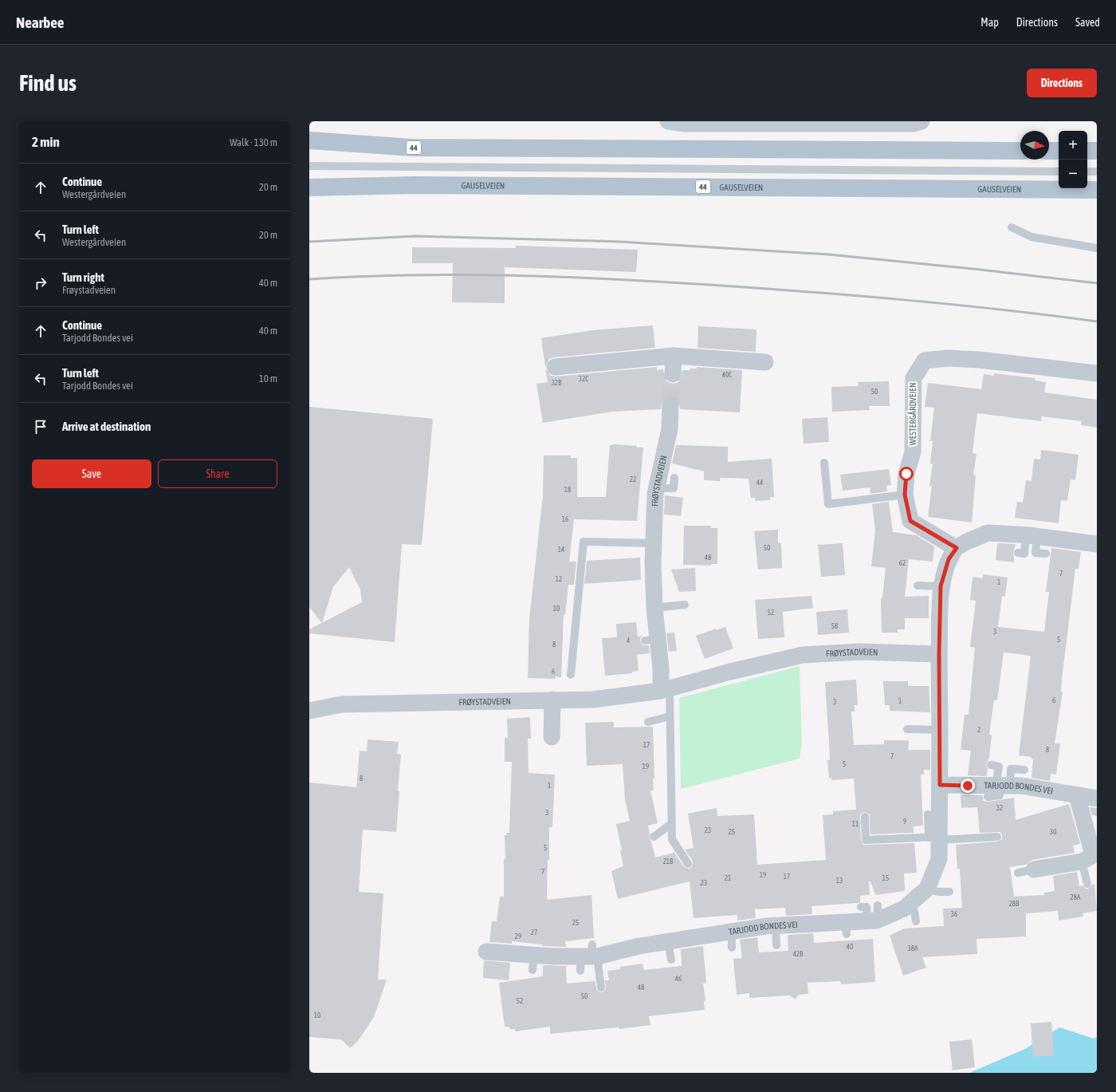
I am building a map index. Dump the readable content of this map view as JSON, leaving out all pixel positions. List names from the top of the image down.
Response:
{
  "streets": {
    "main road": ["44", "GAUSELVEIEN"],
    "street": ["WESTERGÅRDVEIEN", "FRØYSTADVEIEN", "TARJODD BONDES VEI"]
  },
  "crossings": [
    ["FRØYSTADVEIEN", "TARJODD BONDES VEI"]
  ],
  "house_numbers": [
    "40C",
    "32C",
    "32B",
    "50",
    "22",
    "44",
    "18",
    "16",
    "50",
    "14",
    "48",
    "62",
    "7",
    "12",
    "1",
    "10",
    "52",
    "58",
    "3",
    "5",
    "4",
    "8",
    "6",
    "6",
    "1",
    "3",
    "2",
    "17",
    "8",
    "7",
    "5",
    "19",
    "8",
    "1",
    "32",
    "3",
    "9",
    "11",
    "23",
    "25",
    "30",
    "5",
    "21B",
    "7",
    "19",
    "17",
    "21",
    "15",
    "13",
    "23",
    "28A",
    "28B",
    "36",
    "25",
    "27",
    "29",
    "40",
    "38A",
    "42B",
    "46",
    "48",
    "50",
    "52",
    "10"
  ],
  "north": "right",
  "page": {
    "header": "Nearbee",
    "nav": ["Map", "Directions", "Saved"],
    "buttons": [
      "Directions",
      ["Save", "Share"]
    ],
    "title": "Find us",
    "heading": ["2 min", "Walk · 130 m"],
    "map_buttons": ["+", "−"],
    "list": [
      ["Continue", "Westergårdveien", "20 m"],
      ["Turn left", "Westergårdveien", "20 m"],
      ["Turn right", "Frøystadveien", "40 m"],
      ["Continue", "Tarjodd Bondes vei", "40 m"],
      ["Turn left", "Tarjodd Bondes vei", "10 m"],
      "Arrive at destination"
    ]
  }
}
